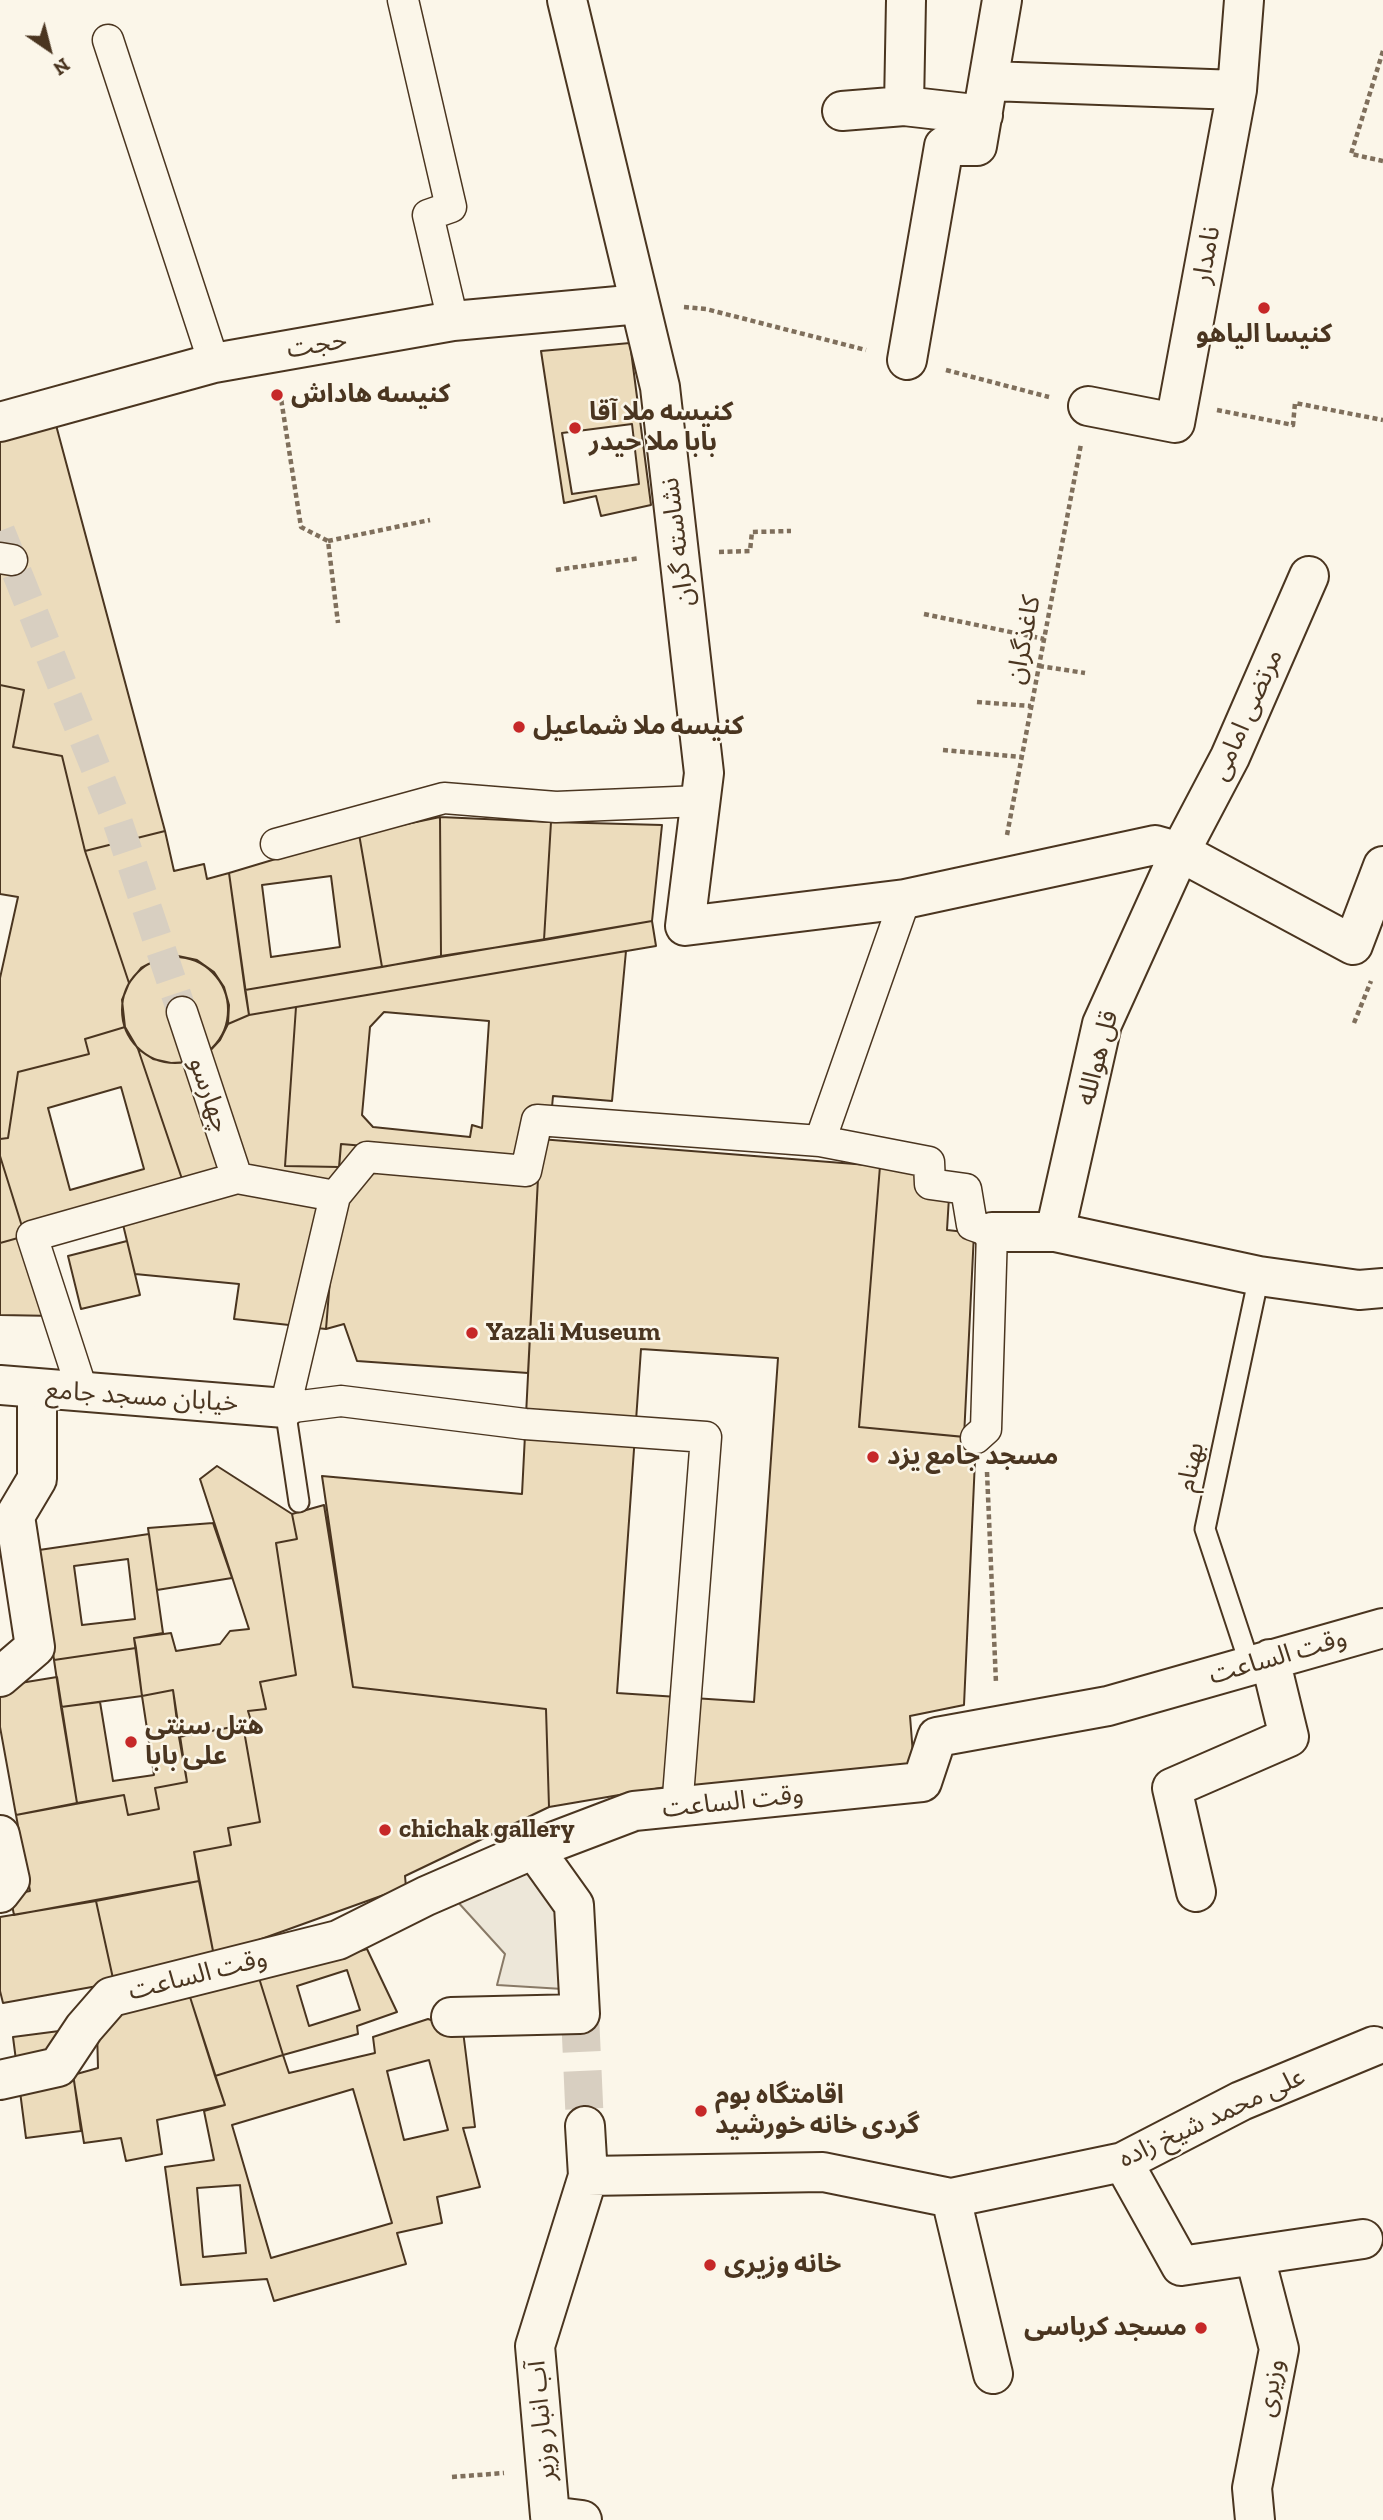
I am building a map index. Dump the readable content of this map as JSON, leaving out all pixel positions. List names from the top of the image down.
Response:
{
  "streets": {
    "street": [
      "نامدار",
      "حجت",
      "نشاسته گران",
      "مرتضی امامی",
      "قل هوالله",
      "چهارسو",
      "خیابان مسجد جامع",
      "وقت الساعت",
      "علی محمد شیخ زاده",
      "وزیری",
      "آب انبار وزیر"
    ],
    "lane": ["بهنام"],
    "path": ["کاغذگران"]
  },
  "crossings": [
    ["حجت", "نشاسته گران"],
    ["مرتضی امامی", "قل هوالله"],
    ["بهنام", "وقت الساعت"],
    ["علی محمد شیخ زاده", "آب انبار وزیر"]
  ],
  "places": [
    "کنیسا الیاهو",
    "کنیسه هاداش",
    "کنیسه ملا آقا بابا ملا حیدر",
    "کنیسه ملا شماعیل",
    "Yazali Museum",
    "مسجد جامع یزد",
    "هتل سنتی علی بابا",
    "chichak gallery",
    "اقامتگاه بوم گردی خانه خورشید",
    "خانه وزیری",
    "مسجد کرباسی"
  ],
  "north": "bottom right"
}
